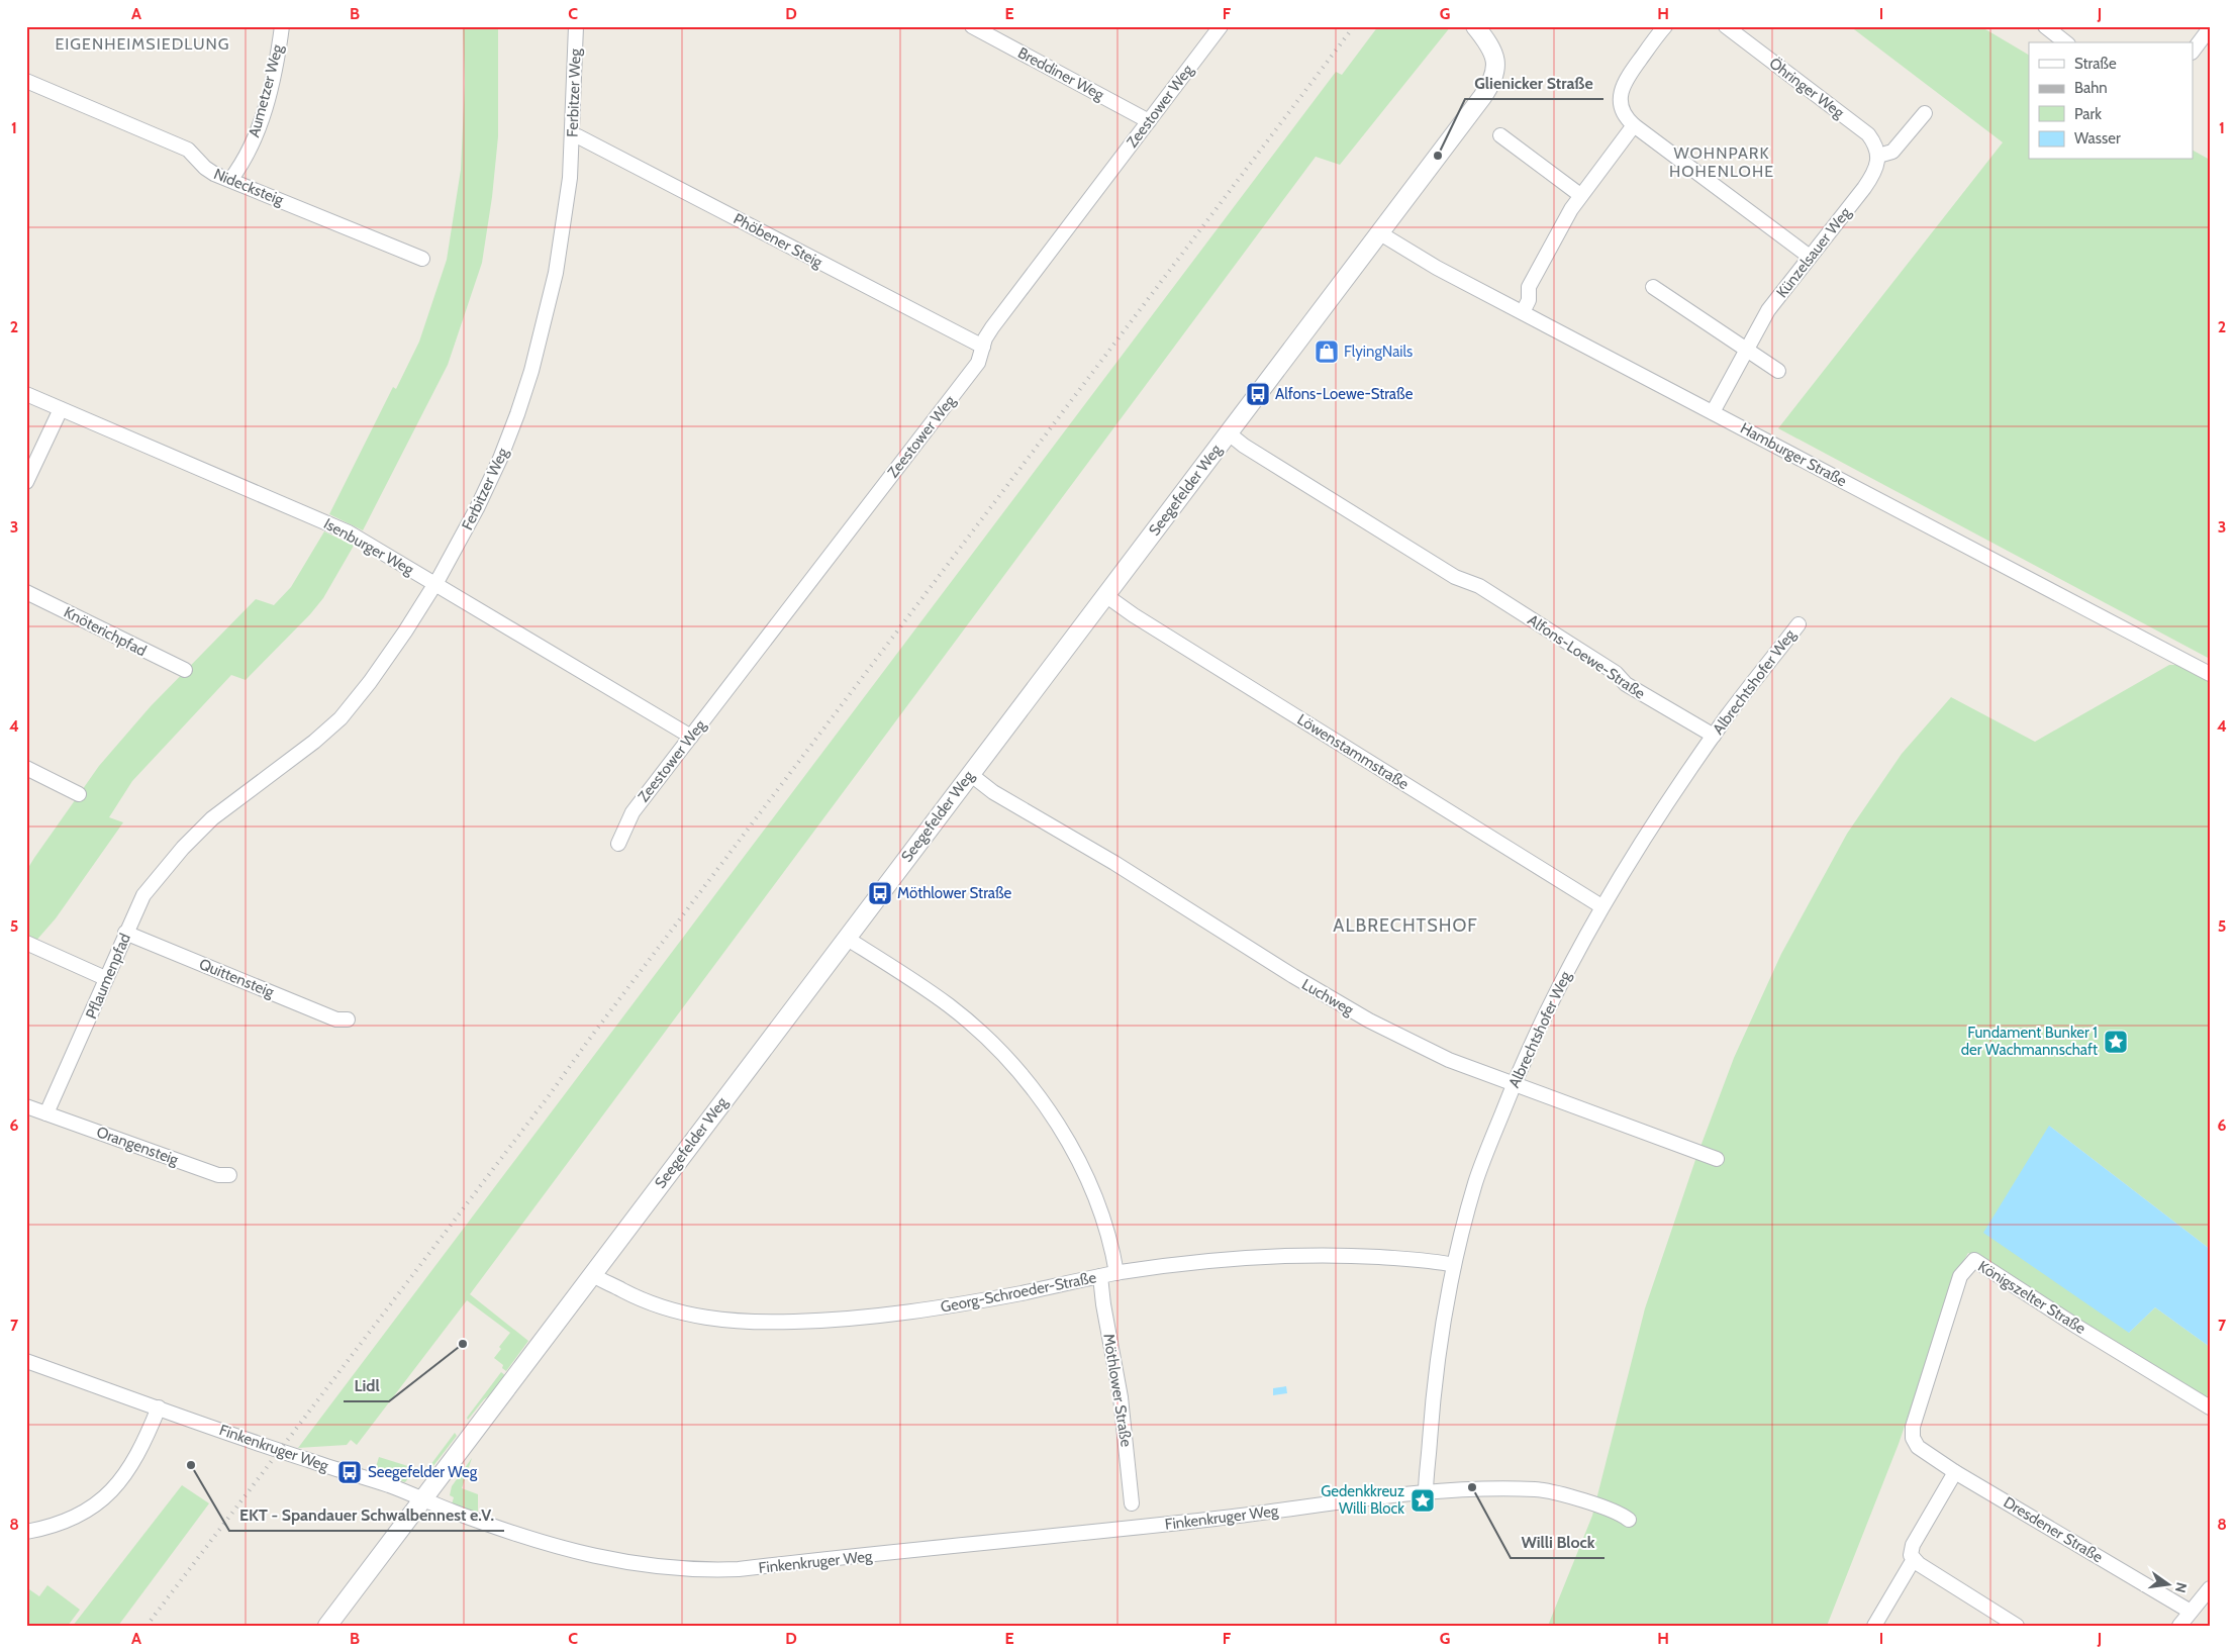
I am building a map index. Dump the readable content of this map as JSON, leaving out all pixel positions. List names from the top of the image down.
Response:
{
  "streets": {
    "street": [
      "Breddiner Weg",
      "Öhringer Weg",
      "Aumetzer Weg",
      "Ferbitzer Weg",
      "Zeestower Weg",
      "Nidecksteig",
      "Phöbener Steig",
      "Künzelsauer Weg",
      "Hamburger Straße",
      "Seegefelder Weg",
      "Isenburger Weg",
      "Knöterichpfad",
      "Alfons-Loewe-Straße",
      "Albrechtshofer Weg",
      "Löwenstammstraße",
      "Pflaumenpfad",
      "Quittensteig",
      "Luchweg",
      "Orangensteig",
      "Georg-Schroeder-Straße",
      "Königszelter Straße",
      "Möthlower Straße",
      "Finkenkruger Weg",
      "Dresdener Straße"
    ]
  },
  "crossings": [
    ["Breddiner Weg", "Zeestower Weg"],
    ["Öhringer Weg", "Künzelsauer Weg"],
    ["Aumetzer Weg", "Nidecksteig"],
    ["Ferbitzer Weg", "Phöbener Steig"],
    ["Ferbitzer Weg", "Isenburger Weg"],
    ["Ferbitzer Weg", "Pflaumenpfad"],
    ["Zeestower Weg", "Phöbener Steig"],
    ["Zeestower Weg", "Isenburger Weg"],
    ["Künzelsauer Weg", "Hamburger Straße"],
    ["Hamburger Straße", "Seegefelder Weg"],
    ["Seegefelder Weg", "Alfons-Loewe-Straße"],
    ["Seegefelder Weg", "Löwenstammstraße"],
    ["Seegefelder Weg", "Luchweg"],
    ["Seegefelder Weg", "Georg-Schroeder-Straße"],
    ["Seegefelder Weg", "Finkenkruger Weg"],
    ["Alfons-Loewe-Straße", "Albrechtshofer Weg"],
    ["Albrechtshofer Weg", "Löwenstammstraße"],
    ["Albrechtshofer Weg", "Luchweg"],
    ["Albrechtshofer Weg", "Georg-Schroeder-Straße"],
    ["Albrechtshofer Weg", "Finkenkruger Weg"],
    ["Pflaumenpfad", "Quittensteig"],
    ["Pflaumenpfad", "Orangensteig"],
    ["Georg-Schroeder-Straße", "Möthlower Straße"],
    ["Königszelter Straße", "Dresdener Straße"]
  ],
  "districts": ["EIGENHEIMSIEDLUNG", "WOHNPARK HOHENLOHE", "ALBRECHTSHOF"],
  "places": {
    "other": [
      "Glienicker Straße",
      "Lidl",
      "EKT - Spandauer Schwalbennest e.V.",
      "Willi Block"
    ],
    "shop": ["FlyingNails"],
    "bus stop": ["Alfons-Loewe-Straße", "Möthlower Straße", "Seegefelder Weg"],
    "place": ["Fundament Bunker 1 der Wachmannschaft", "Gedenkkreuz Willi Block"]
  },
  "legend": [
    "Straße",
    "Bahn",
    "Park",
    "Wasser"
  ],
  "north": "right",
  "grid": {
    "columns": [
      "A",
      "B",
      "C",
      "D",
      "E",
      "F",
      "G",
      "H",
      "I",
      "J"
    ],
    "rows": [
      "1",
      "2",
      "3",
      "4",
      "5",
      "6",
      "7",
      "8"
    ]
  }
}
